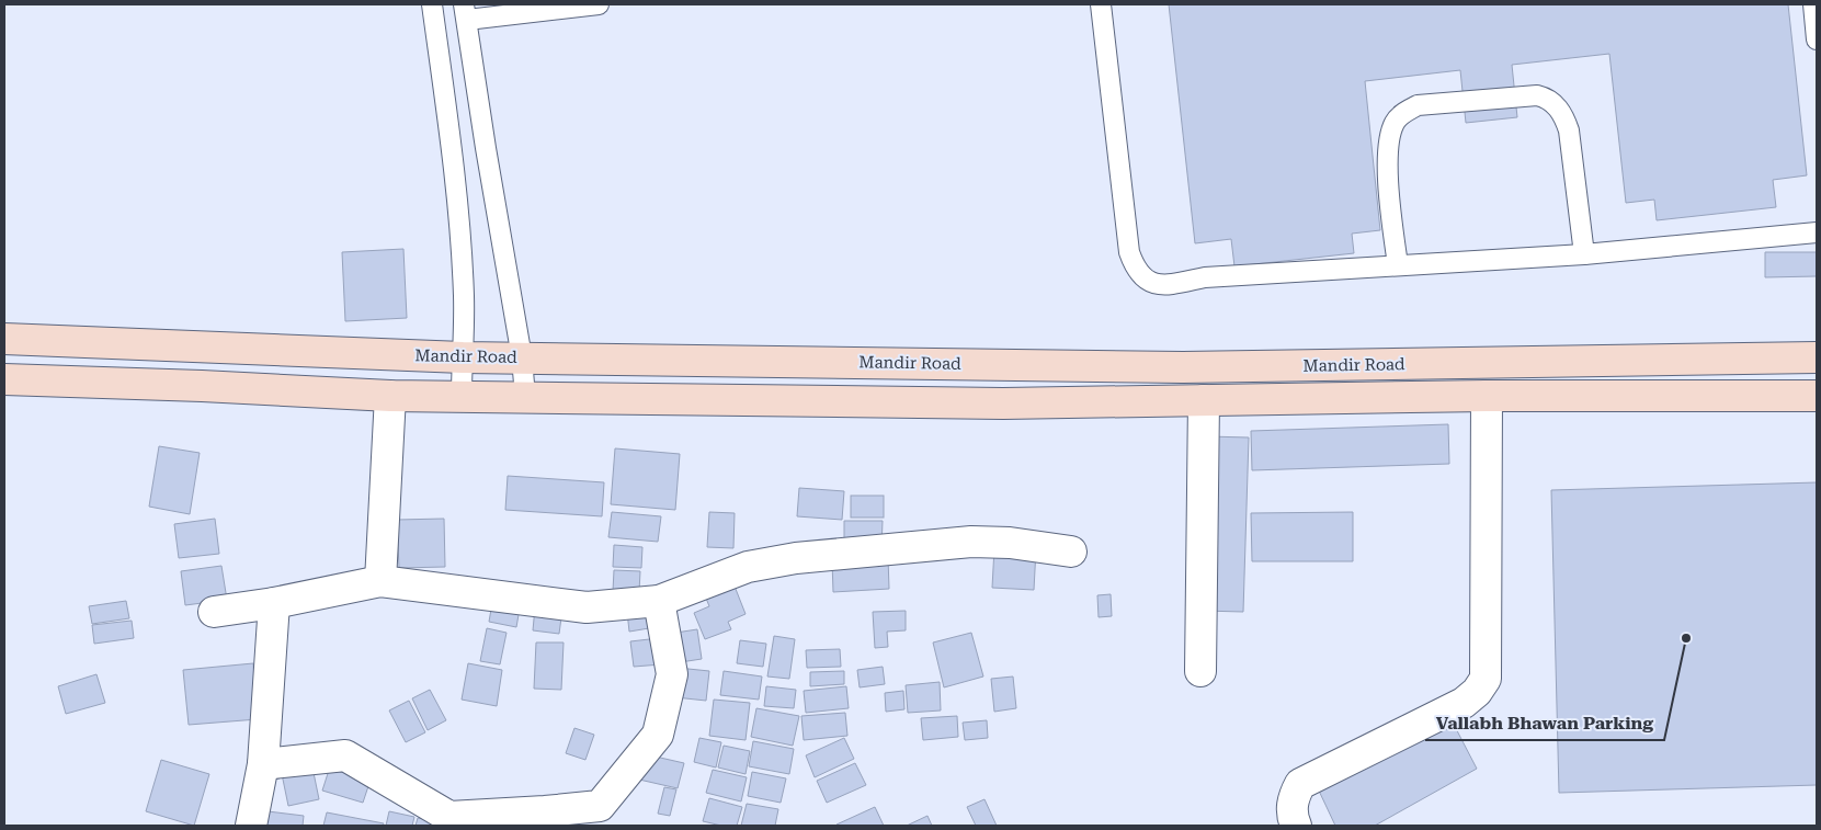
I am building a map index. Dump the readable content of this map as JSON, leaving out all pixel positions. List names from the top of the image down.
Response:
{
  "streets": {
    "street": ["Mandir Road"]
  },
  "places": ["Vallabh Bhawan Parking"]
}
